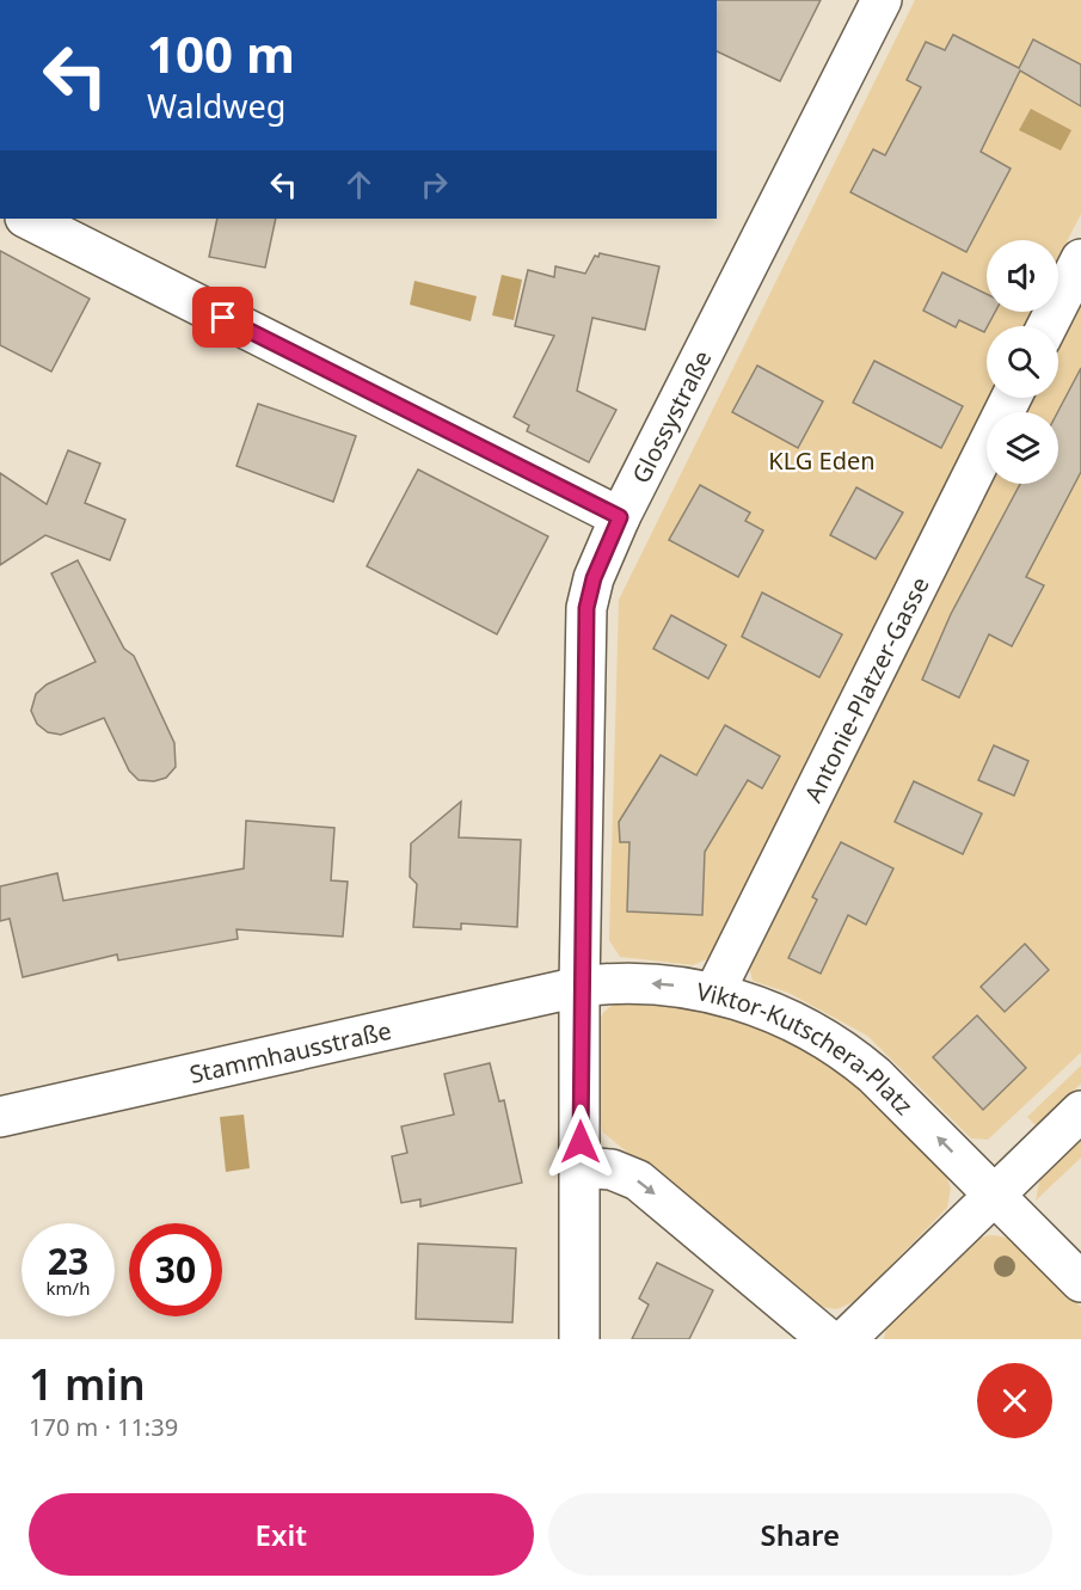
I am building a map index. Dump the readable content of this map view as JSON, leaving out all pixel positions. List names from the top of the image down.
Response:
{
  "streets": {
    "street": [
      "Glossystraße",
      "Antonie-Platzer-Gasse",
      "Stammhausstraße",
      "Viktor-Kutschera-Platz"
    ]
  },
  "crossings": [
    ["Glossystraße", "Stammhausstraße"],
    ["Glossystraße", "Viktor-Kutschera-Platz"],
    ["Antonie-Platzer-Gasse", "Viktor-Kutschera-Platz"],
    ["Stammhausstraße", "Viktor-Kutschera-Platz"]
  ],
  "parks": ["KLG Eden"],
  "page": {
    "turn": ["100 m", "Waldweg"],
    "speed": "23 km/h",
    "limit": "30",
    "heading": ["1 min", "170 m · 11:39"],
    "buttons": ["Exit", "Share"]
  }
}
